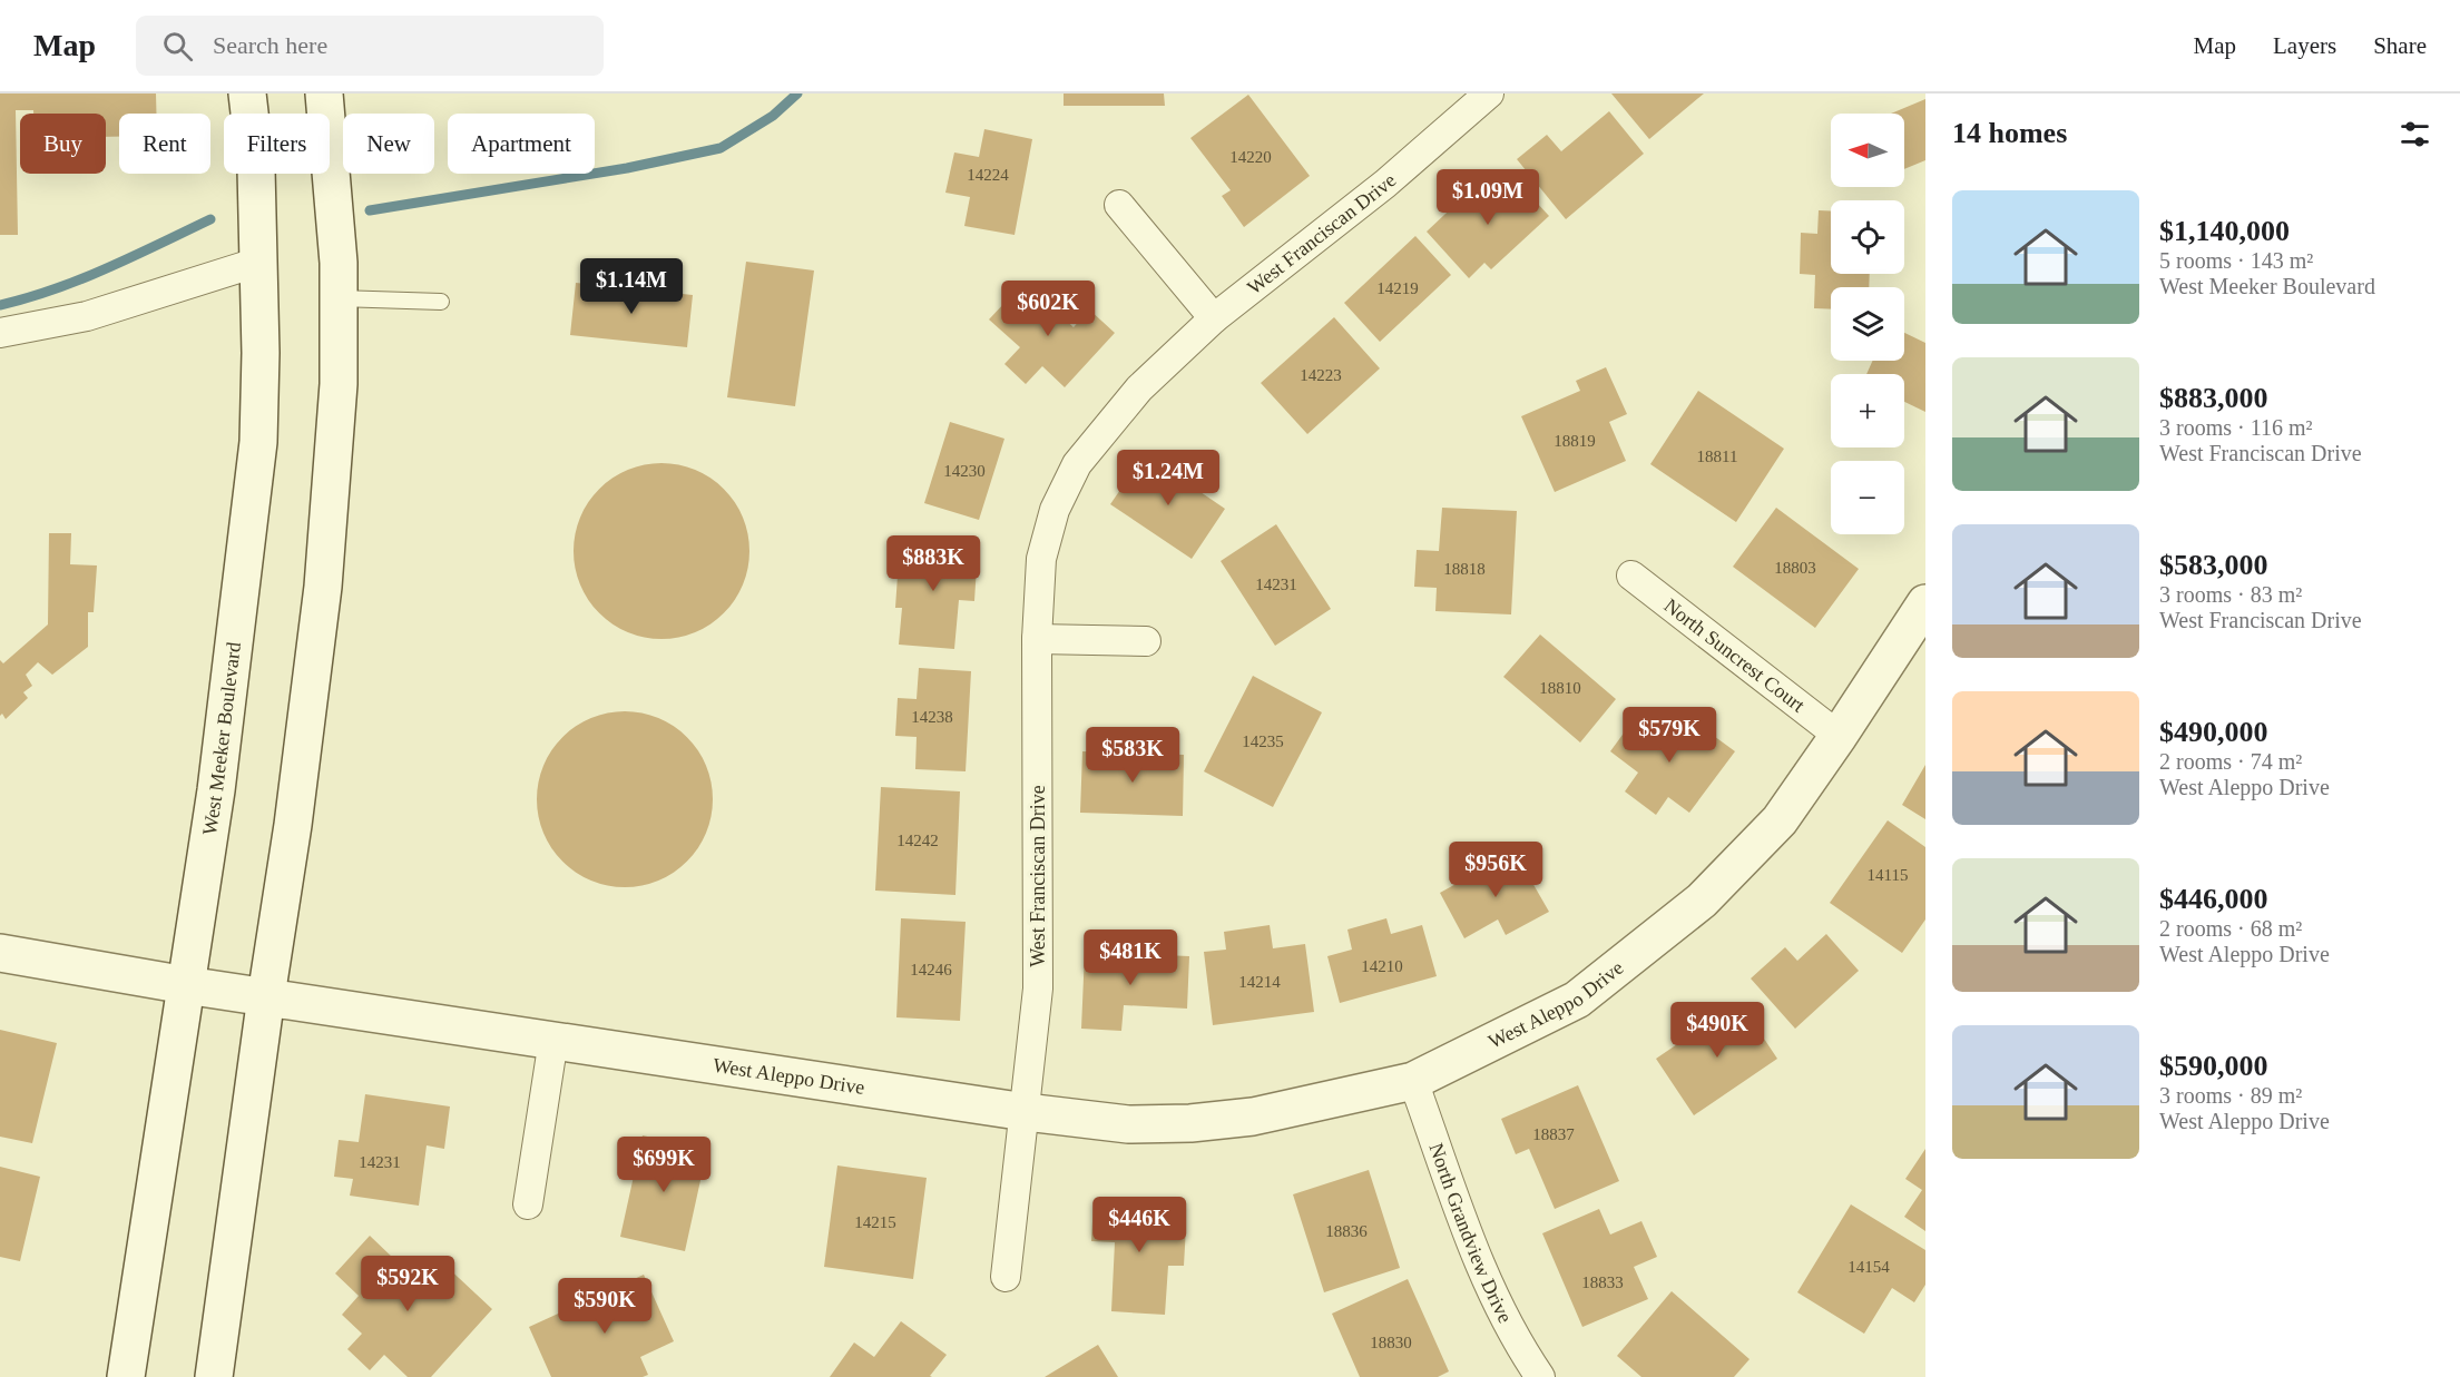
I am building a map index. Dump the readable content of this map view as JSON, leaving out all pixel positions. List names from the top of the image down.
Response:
{
  "streets": {
    "main road": ["West Meeker Boulevard", "West Aleppo Drive"],
    "street": ["West Franciscan Drive", "North Suncrest Court", "North Grandview Drive"]
  },
  "crossings": [
    ["West Franciscan Drive", "West Aleppo Drive"],
    ["North Suncrest Court", "West Aleppo Drive"],
    ["West Meeker Boulevard", "West Aleppo Drive"],
    ["West Aleppo Drive", "North Grandview Drive"]
  ],
  "house_numbers": [
    "14220",
    "14224",
    "14219",
    "14223",
    "18819",
    "18811",
    "14230",
    "18803",
    "18818",
    "14231",
    "18810",
    "14238",
    "14235",
    "14242",
    "14115",
    "14210",
    "14246",
    "14214",
    "18837",
    "14231",
    "14215",
    "18836",
    "14154",
    "18833",
    "18830"
  ],
  "north": "left",
  "page": {
    "header": "Map",
    "search": "Search here",
    "nav": ["Map", "Layers", "Share"],
    "heading": "14 homes",
    "map_buttons": ["+", "−"],
    "chip": [
      "Buy",
      "Rent",
      "Filters",
      "New",
      "Apartment"
    ],
    "price": [
      "$1.09M",
      "$1.14M",
      "$602K",
      "$1.24M",
      "$883K",
      "$579K",
      "$583K",
      "$956K",
      "$481K",
      "$490K",
      "$699K",
      "$446K",
      "$592K",
      "$590K"
    ],
    "list": [
      {
        "name": "$1,140,000",
        "note": "5 rooms · 143 m² · West Meeker Boulevard"
      },
      {
        "name": "$883,000",
        "note": "3 rooms · 116 m² · West Franciscan Drive"
      },
      {
        "name": "$583,000",
        "note": "3 rooms · 83 m² · West Franciscan Drive"
      },
      {
        "name": "$490,000",
        "note": "2 rooms · 74 m² · West Aleppo Drive"
      },
      {
        "name": "$446,000",
        "note": "2 rooms · 68 m² · West Aleppo Drive"
      },
      {
        "name": "$590,000",
        "note": "3 rooms · 89 m² · West Aleppo Drive"
      }
    ]
  }
}
